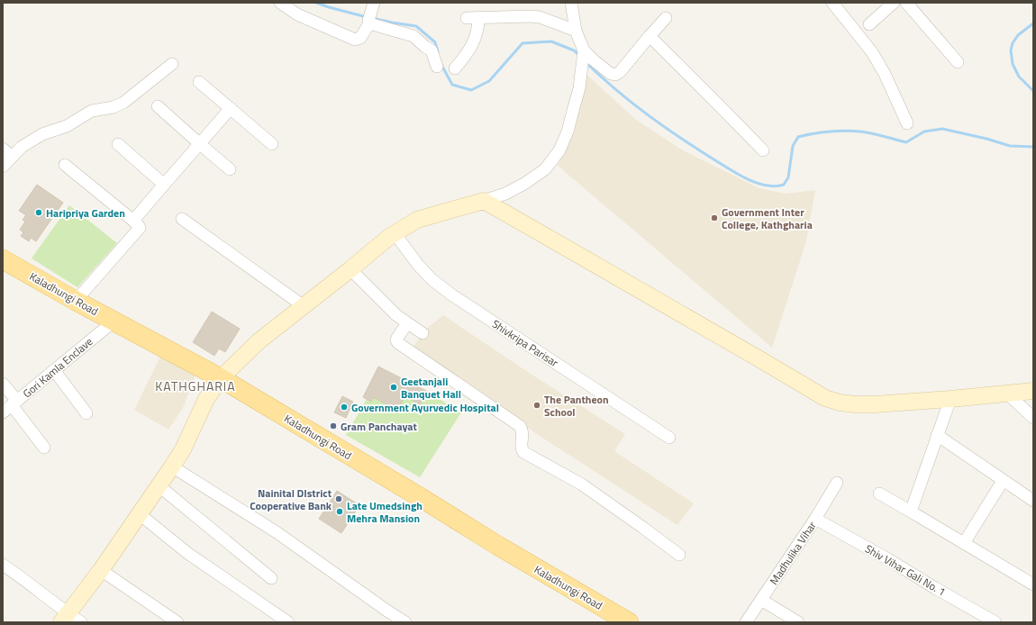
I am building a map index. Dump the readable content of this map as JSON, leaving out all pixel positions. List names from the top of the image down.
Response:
{
  "streets": {
    "main road": ["Kaladhungi Road"],
    "street": [
      "Shivkripa Parisar",
      "Gori Kamla Enclave",
      "Madhulika Vihar",
      "Shiv Vihar Gali No. 1"
    ]
  },
  "crossings": [
    ["Kaladhungi Road", "Gori Kamla Enclave"],
    ["Madhulika Vihar", "Shiv Vihar Gali No. 1"]
  ],
  "districts": ["KATHGHARIA"],
  "places": [
    "Haripriya Garden",
    "Government Inter College, Kathgharia",
    "Geetanjali Banquet Hall",
    "The Pantheon School",
    "Government Ayurvedic Hospital",
    "Gram Panchayat",
    "Nainital DIstrict Cooperative Bank",
    "Late Umedsingh Mehra Mansion"
  ]
}
